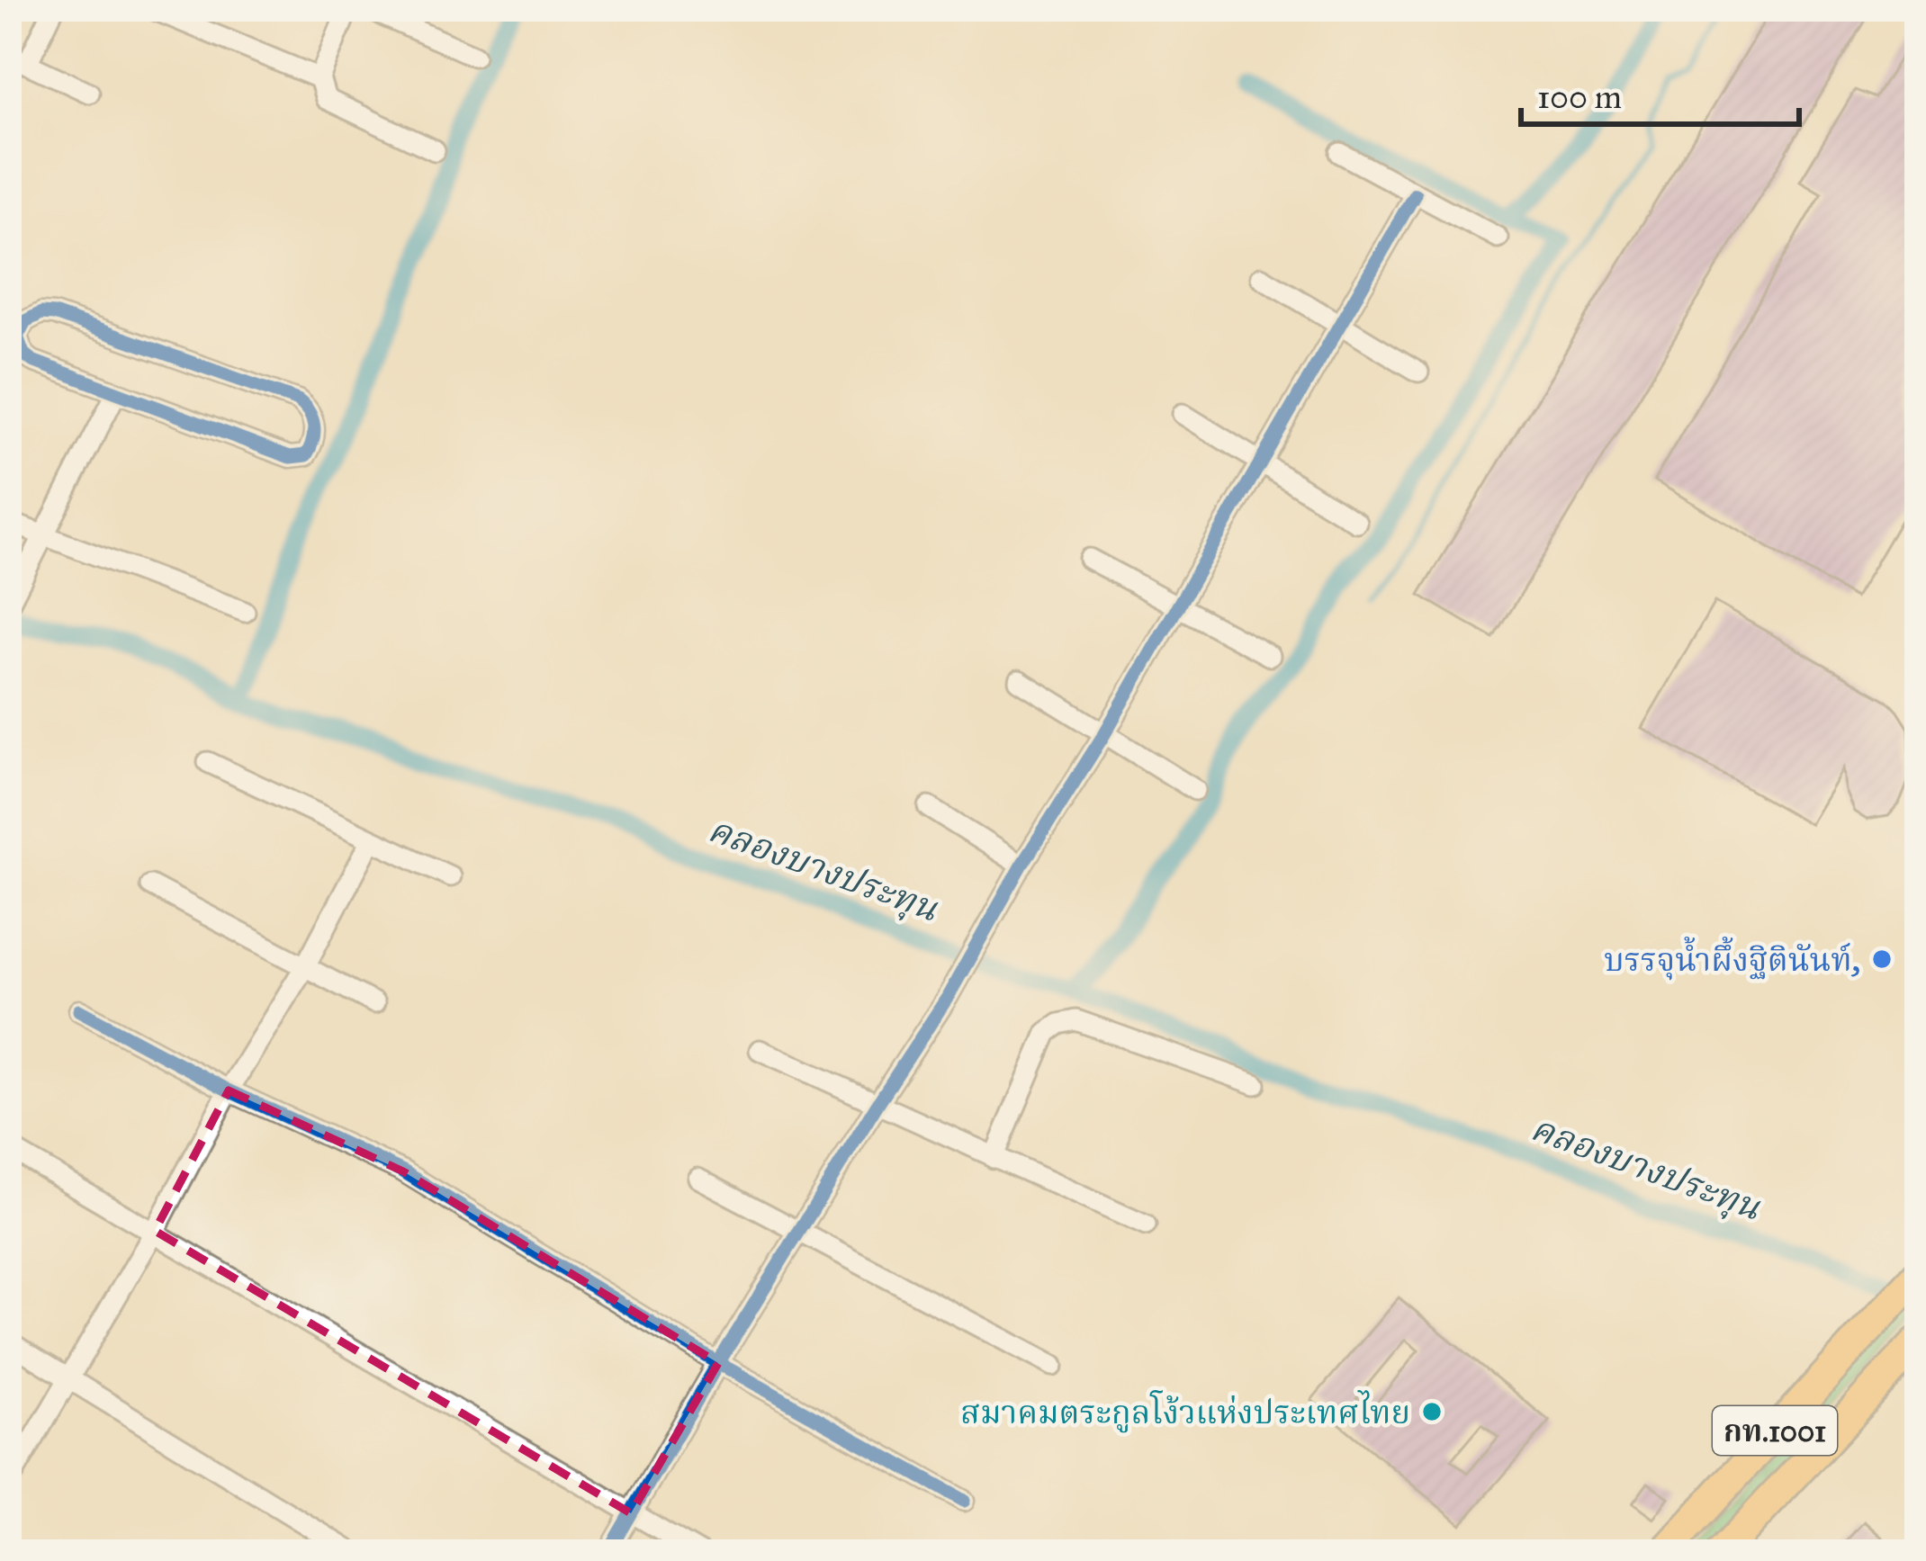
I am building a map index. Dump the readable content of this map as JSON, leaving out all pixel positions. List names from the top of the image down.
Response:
{
  "streets": {
    "main road": ["กท.1001"]
  },
  "water": ["คลองบางประทุน"],
  "places": ["บรรจุน้ำผึ้งฐิตินันท์,", "สมาคมตระกูลโง้วแห่งประเทศไทย"],
  "scale_bar": "100 m"
}
